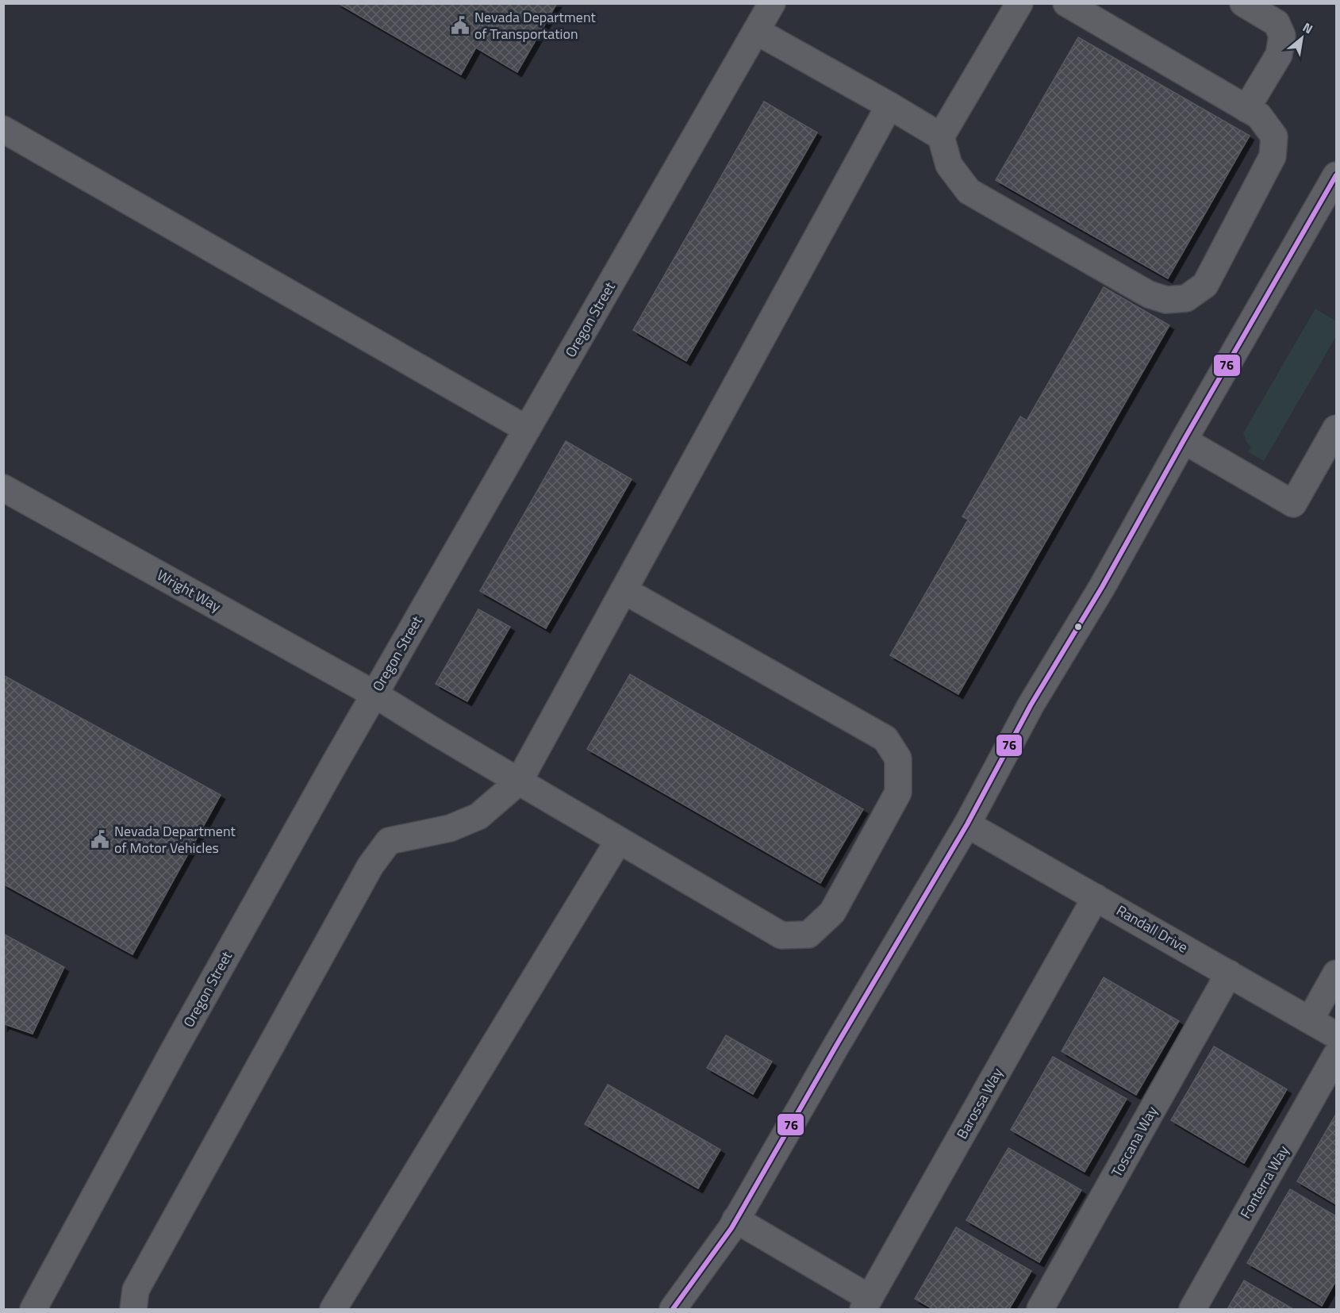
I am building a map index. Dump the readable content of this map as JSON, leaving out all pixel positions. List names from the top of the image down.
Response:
{
  "streets": {
    "street": [
      "Oregon Street",
      "Wright Way",
      "Randall Drive",
      "Barossa Way",
      "Toscana Way",
      "Fonterra Way"
    ]
  },
  "crossings": [
    ["Oregon Street", "Wright Way"],
    ["Randall Drive", "Barossa Way"],
    ["Randall Drive", "Toscana Way"]
  ],
  "places": {
    "public building": ["Nevada Department of Transportation", "Nevada Department of Motor Vehicles"]
  },
  "lines": ["transit line 76"],
  "north": "top right"
}
